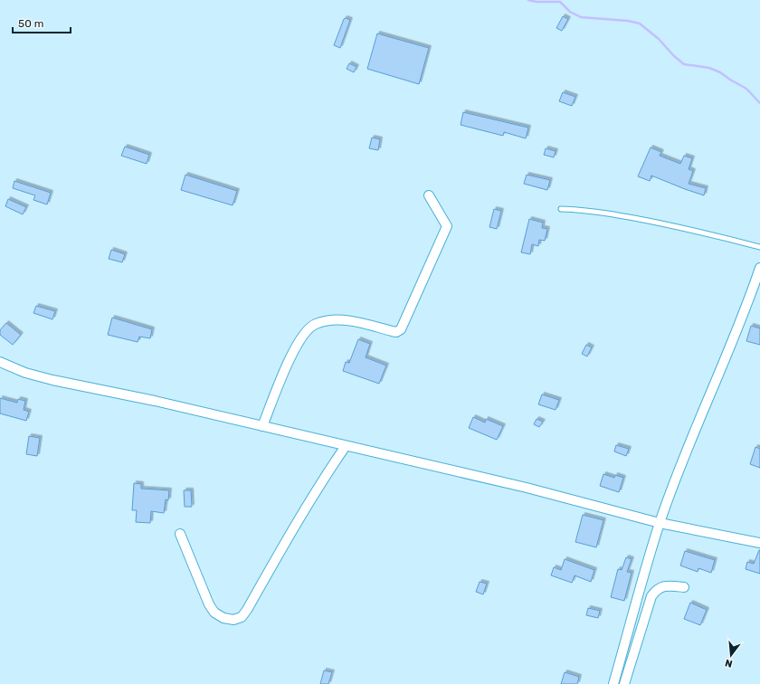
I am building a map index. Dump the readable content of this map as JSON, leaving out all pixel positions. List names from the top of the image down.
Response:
{
  "scale_bar": "50 m",
  "north": "bottom"
}
